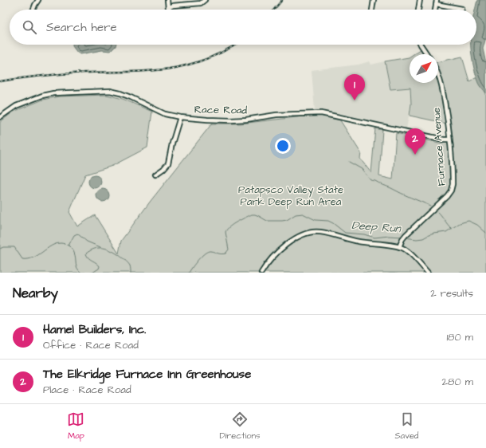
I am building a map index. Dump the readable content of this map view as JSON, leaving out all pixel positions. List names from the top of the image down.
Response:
{
  "streets": {
    "street": ["Race Road", "Furnace Avenue"]
  },
  "crossings": [
    ["Race Road", "Furnace Avenue"]
  ],
  "water": ["Deep Run"],
  "parks": ["Patapsco Valley State Park Deep Run Area"],
  "north": "top right",
  "page": {
    "search": "Search here",
    "pins": ["1", "2"],
    "heading": ["Nearby", "2 results"],
    "list": [
      {
        "mark": "1",
        "name": "Hamel Builders, Inc.",
        "note": "Office · Race Road",
        "value": "180 m"
      },
      {
        "mark": "2",
        "name": "The Elkridge Furnace Inn Greenhouse",
        "note": "Place · Race Road",
        "value": "280 m"
      }
    ],
    "nav": ["Map", "Directions", "Saved"]
  }
}
